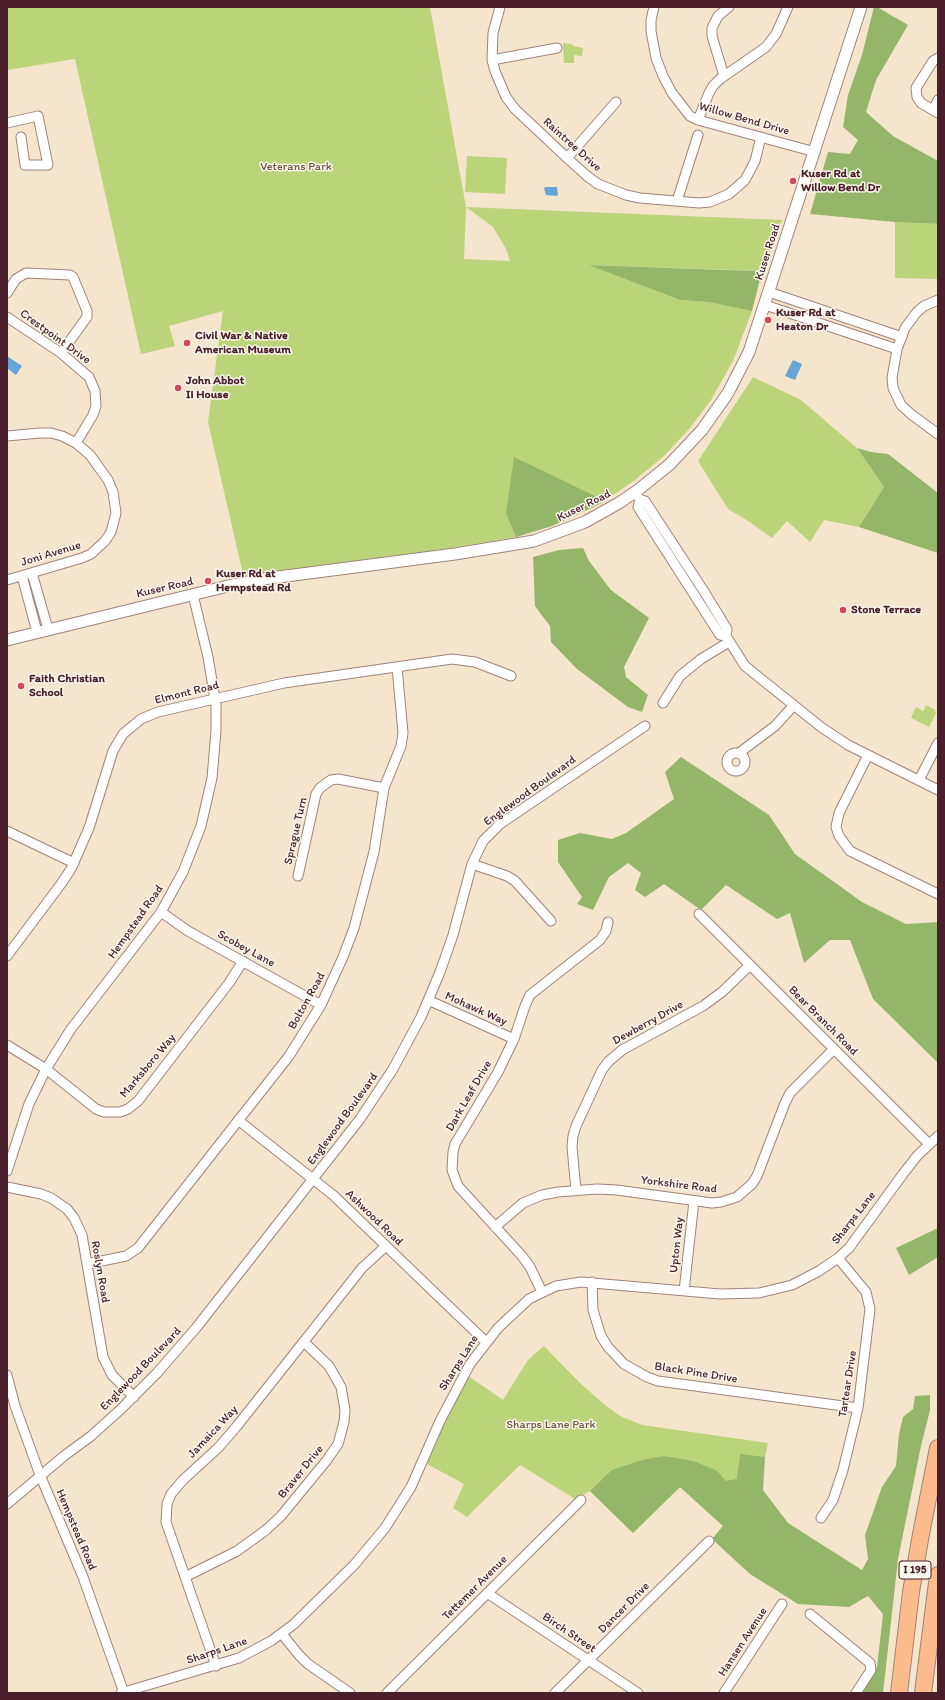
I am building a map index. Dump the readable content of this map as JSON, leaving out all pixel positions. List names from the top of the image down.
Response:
{
  "streets": {
    "highway": ["I 195"],
    "street": [
      "Willow Bend Drive",
      "Raintree Drive",
      "Kuser Road",
      "Crestpoint Drive",
      "Joni Avenue",
      "Elmont Road",
      "Englewood Boulevard",
      "Sprague Turn",
      "Hempstead Road",
      "Scobey Lane",
      "Bolton Road",
      "Mohawk Way",
      "Bear Branch Road",
      "Dewberry Drive",
      "Marksboro Way",
      "Dark Leaf Drive",
      "Yorkshire Road",
      "Ashwood Road",
      "Sharps Lane",
      "Upton Way",
      "Roslyn Road",
      "Black Pine Drive",
      "Tartear Drive",
      "Jamaica Way",
      "Braver Drive",
      "Tettemer Avenue",
      "Dancer Drive",
      "Birch Street",
      "Hansen Avenue"
    ]
  },
  "crossings": [
    ["Willow Bend Drive", "Raintree Drive"],
    ["Willow Bend Drive", "Kuser Road"],
    ["Kuser Road", "Hempstead Road"],
    ["Crestpoint Drive", "Joni Avenue"],
    ["Elmont Road", "Hempstead Road"],
    ["Elmont Road", "Bolton Road"],
    ["Englewood Boulevard", "Hempstead Road"],
    ["Englewood Boulevard", "Mohawk Way"],
    ["Englewood Boulevard", "Ashwood Road"],
    ["Englewood Boulevard", "Roslyn Road"],
    ["Sprague Turn", "Bolton Road"],
    ["Hempstead Road", "Scobey Lane"],
    ["Hempstead Road", "Marksboro Way"],
    ["Hempstead Road", "Sharps Lane"],
    ["Scobey Lane", "Bolton Road"],
    ["Scobey Lane", "Marksboro Way"],
    ["Bolton Road", "Ashwood Road"],
    ["Bolton Road", "Roslyn Road"],
    ["Mohawk Way", "Dark Leaf Drive"],
    ["Bear Branch Road", "Dewberry Drive"],
    ["Bear Branch Road", "Yorkshire Road"],
    ["Bear Branch Road", "Sharps Lane"],
    ["Dewberry Drive", "Yorkshire Road"],
    ["Dark Leaf Drive", "Yorkshire Road"],
    ["Dark Leaf Drive", "Sharps Lane"],
    ["Yorkshire Road", "Upton Way"],
    ["Ashwood Road", "Sharps Lane"],
    ["Ashwood Road", "Jamaica Way"],
    ["Sharps Lane", "Upton Way"],
    ["Sharps Lane", "Black Pine Drive"],
    ["Sharps Lane", "Tartear Drive"],
    ["Sharps Lane", "Jamaica Way"],
    ["Black Pine Drive", "Tartear Drive"],
    ["Jamaica Way", "Braver Drive"],
    ["Tettemer Avenue", "Birch Street"],
    ["Dancer Drive", "Birch Street"]
  ],
  "parks": ["Veterans Park", "Sharps Lane Park"],
  "places": [
    "Kuser Rd at Willow Bend Dr",
    "Kuser Rd at Heaton Dr",
    "Civil War & Native American Museum",
    "John Abbot II House",
    "Kuser Rd at Hempstead Rd",
    "Stone Terrace",
    "Faith Christian School"
  ]
}
